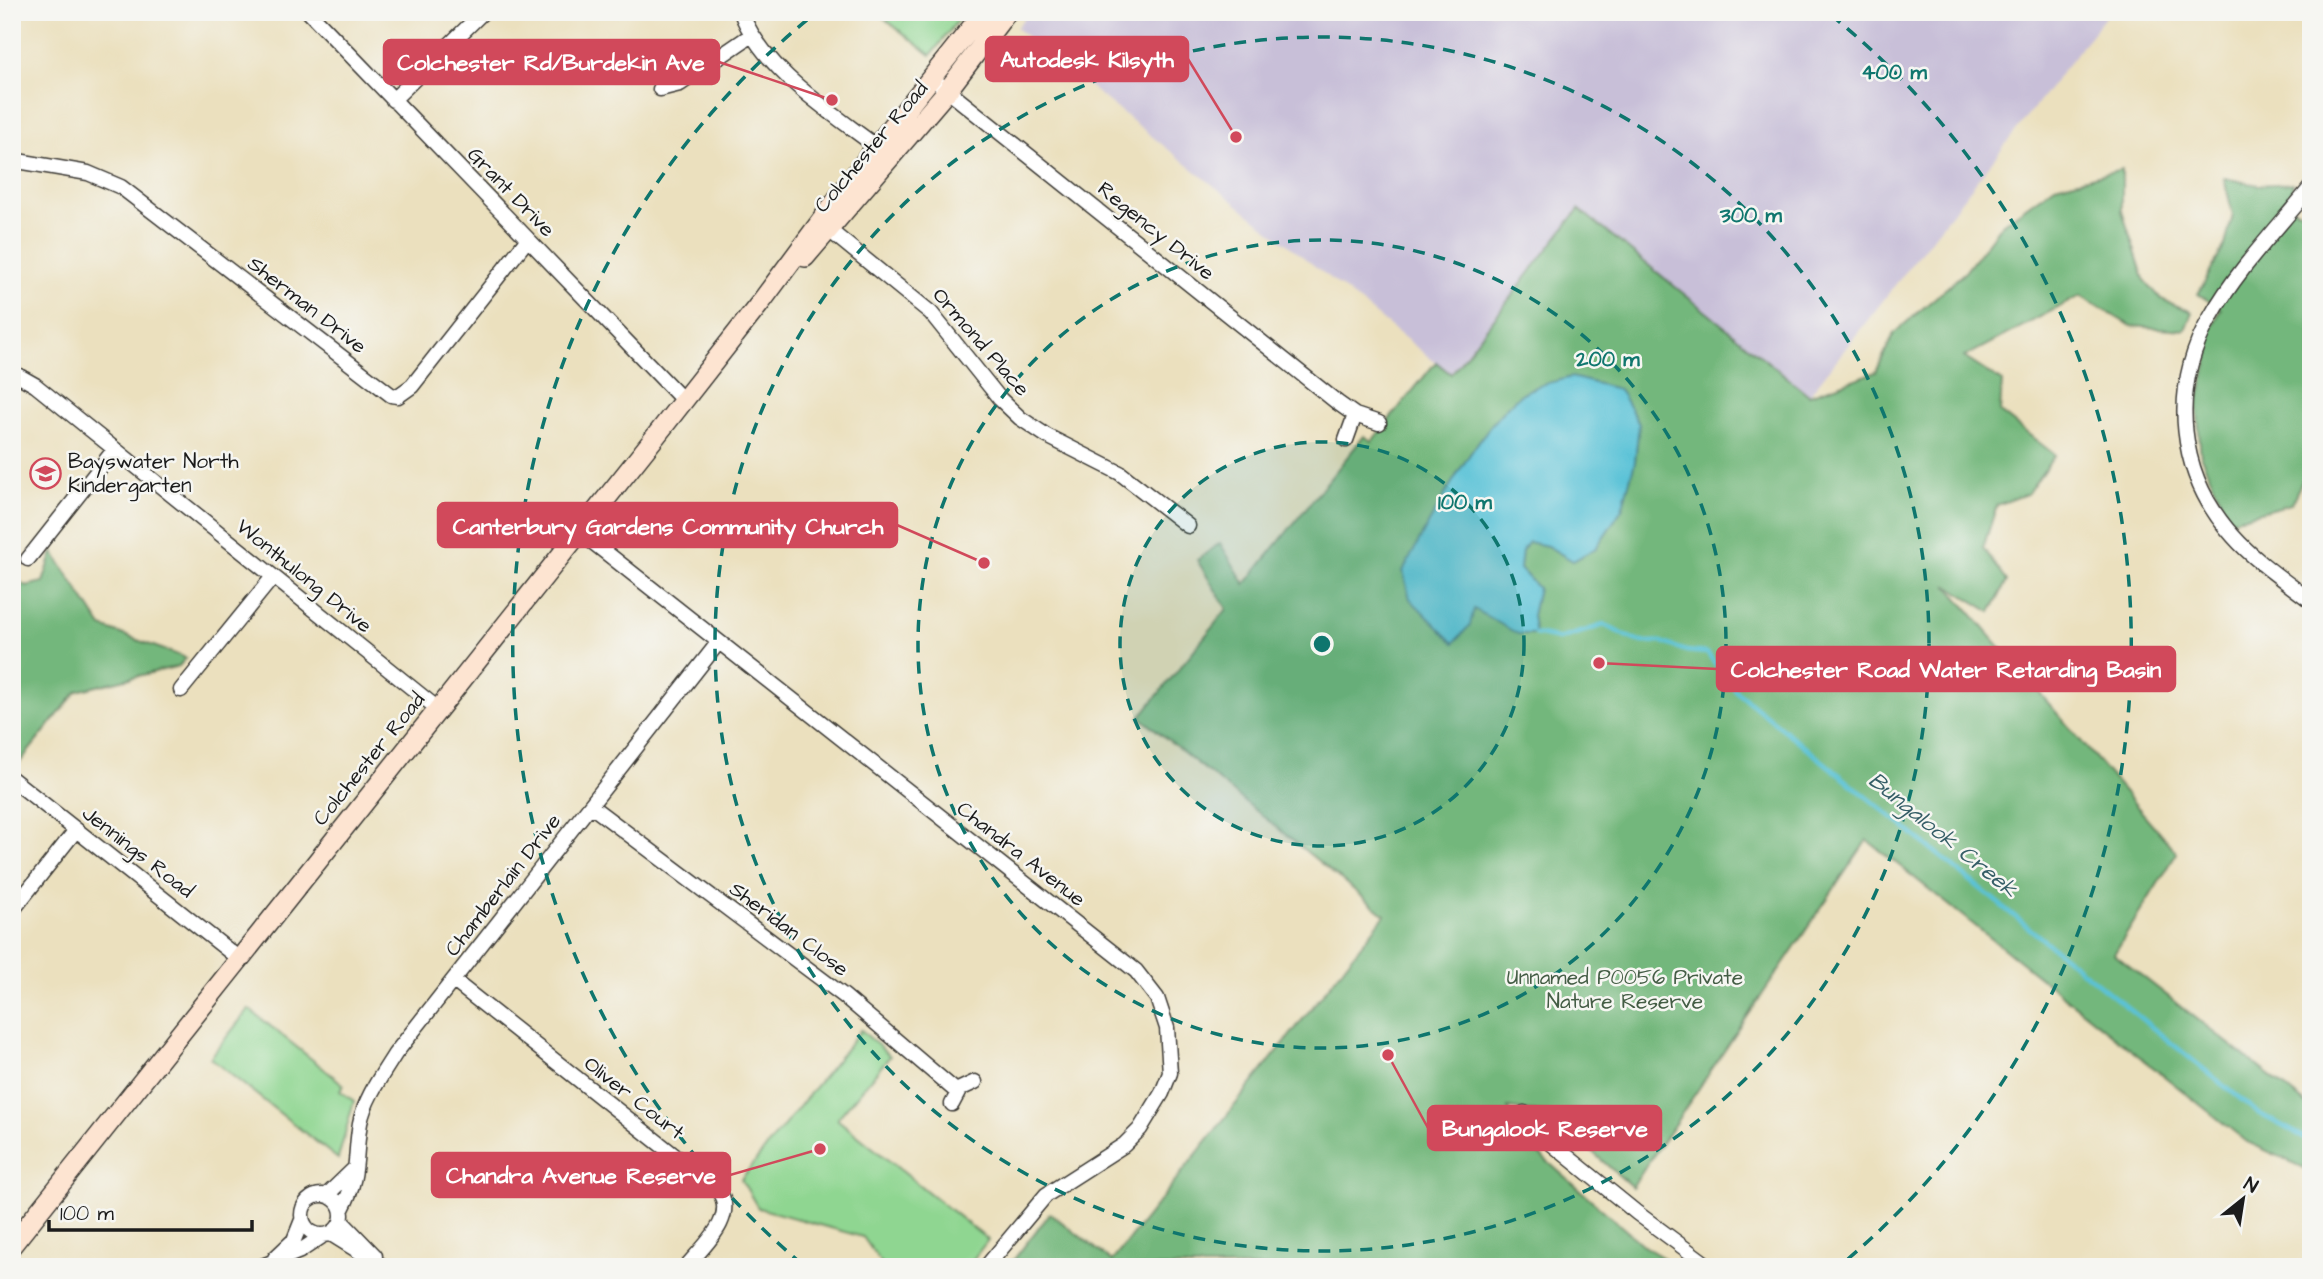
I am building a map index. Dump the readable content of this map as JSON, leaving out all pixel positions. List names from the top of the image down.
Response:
{
  "streets": {
    "main road": ["Colchester Road"],
    "street": [
      "Grant Drive",
      "Regency Drive",
      "Sherman Drive",
      "Ormond Place",
      "Wonthulong Drive",
      "Jennings Road",
      "Chandra Avenue",
      "Chamberlain Drive",
      "Sheridan Close",
      "Oliver Court"
    ]
  },
  "crossings": [
    ["Colchester Road", "Grant Drive"],
    ["Colchester Road", "Regency Drive"],
    ["Colchester Road", "Ormond Place"],
    ["Colchester Road", "Wonthulong Drive"],
    ["Colchester Road", "Jennings Road"],
    ["Colchester Road", "Chandra Avenue"],
    ["Grant Drive", "Sherman Drive"],
    ["Chandra Avenue", "Chamberlain Drive"],
    ["Chamberlain Drive", "Sheridan Close"],
    ["Chamberlain Drive", "Oliver Court"]
  ],
  "water": ["Bungalook Creek"],
  "parks": ["Unnamed P0056 Private Nature Reserve"],
  "places": {
    "other": [
      "Colchester Rd/Burdekin Ave",
      "Autodesk Kilsyth",
      "Canterbury Gardens Community Church",
      "Colchester Road Water Retarding Basin",
      "Bungalook Reserve",
      "Chandra Avenue Reserve"
    ],
    "school or university": ["Bayswater North Kindergarten"]
  },
  "scale_bar": "100 m",
  "north": "top right",
  "rings": [
    "400 m",
    "300 m",
    "200 m",
    "100 m"
  ]
}
